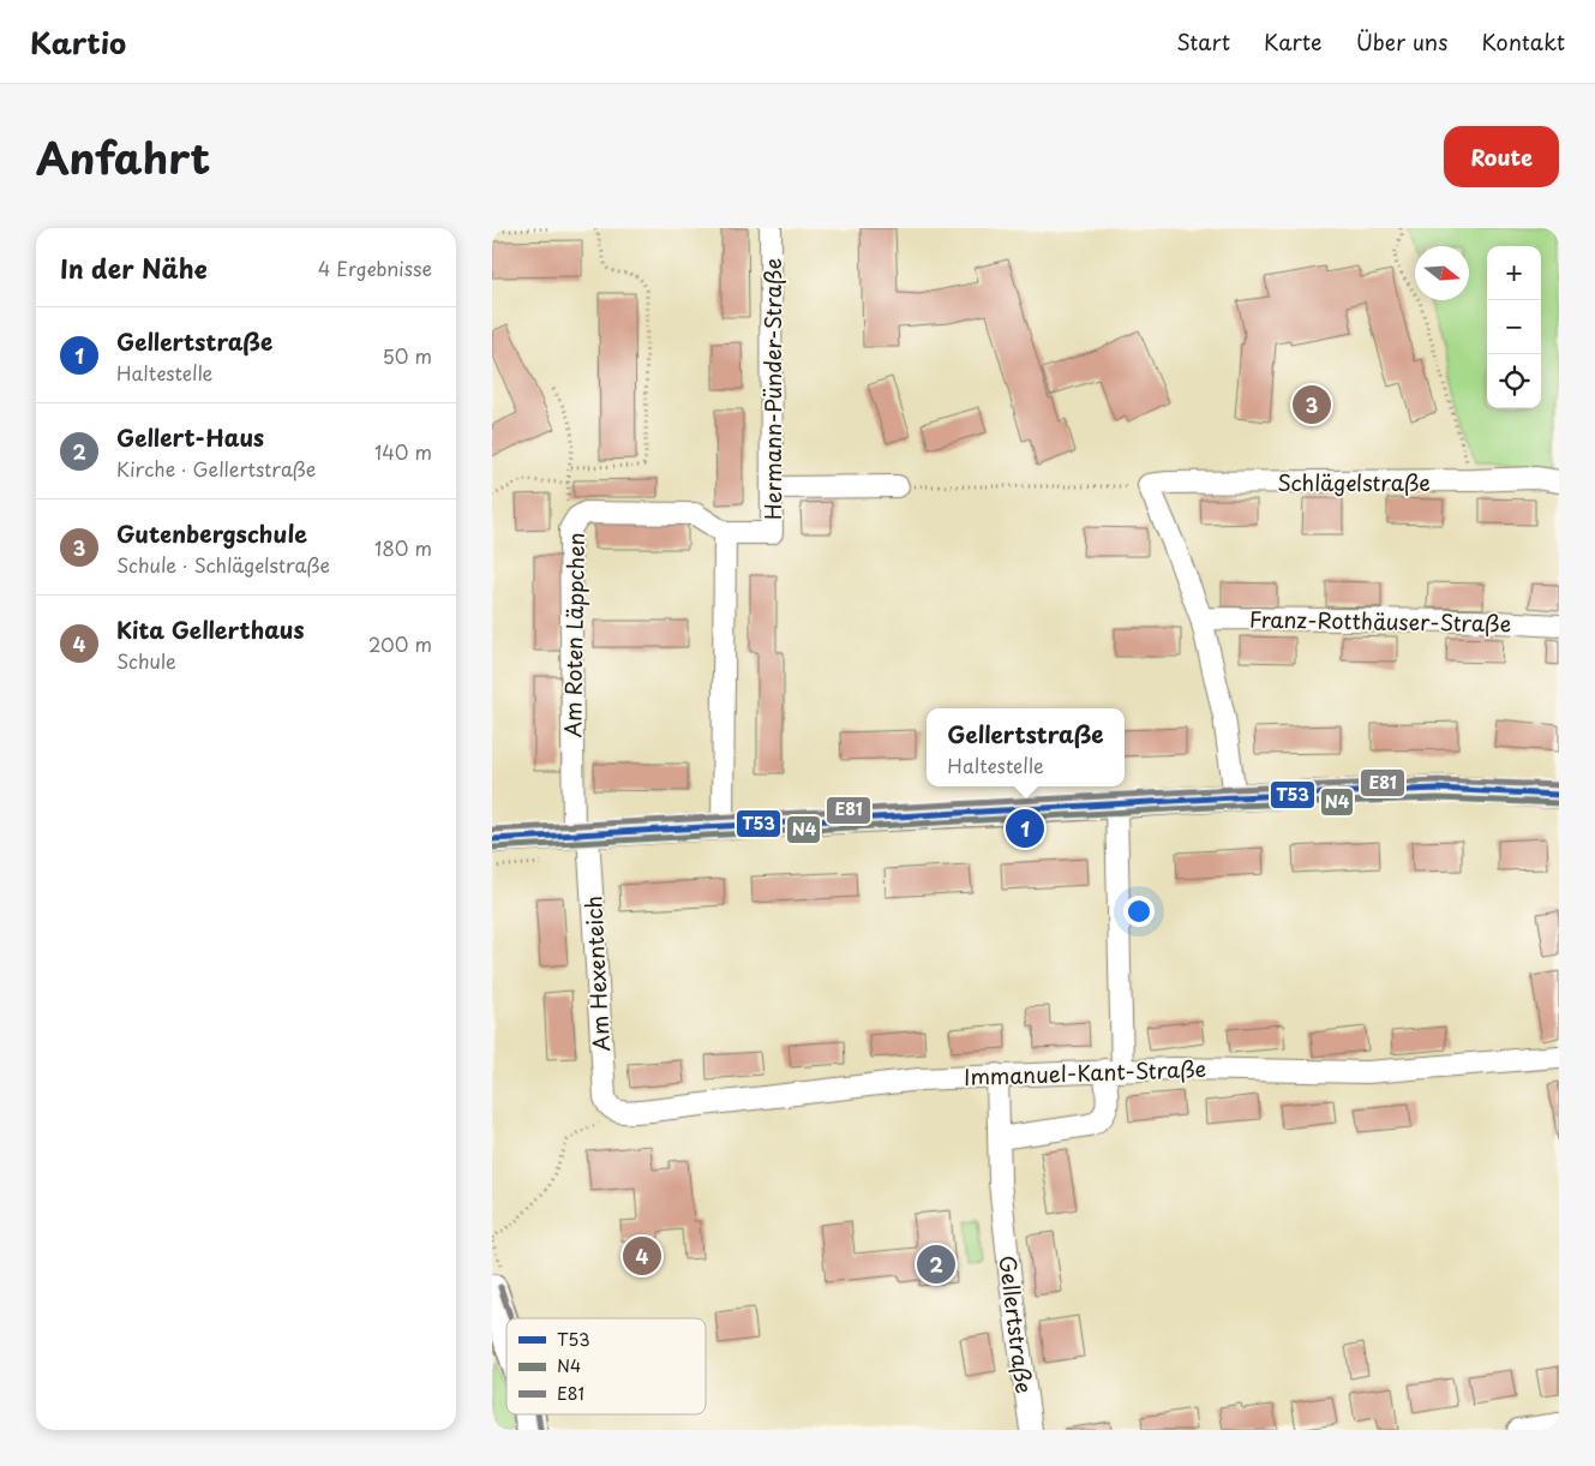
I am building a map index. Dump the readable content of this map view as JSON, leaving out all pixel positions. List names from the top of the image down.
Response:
{
  "streets": {
    "street": [
      "Hermann-Pünder-Straße",
      "Schlägelstraße",
      "Franz-Rotthäuser-Straße",
      "Am Roten Läppchen",
      "Am Hexenteich",
      "Immanuel-Kant-Straße",
      "Gellertstraße"
    ]
  },
  "crossings": [
    ["Hermann-Pünder-Straße", "Am Roten Läppchen"],
    ["Am Roten Läppchen", "Am Hexenteich"],
    ["Am Hexenteich", "Immanuel-Kant-Straße"],
    ["Immanuel-Kant-Straße", "Gellertstraße"]
  ],
  "lines": ["transit line E81", "transit line T53", "transit line N4"],
  "legend": ["T53", "N4", "E81"],
  "north": "right",
  "page": {
    "header": "Kartio",
    "nav": [
      "Start",
      "Karte",
      "Über uns",
      "Kontakt"
    ],
    "title": "Anfahrt",
    "buttons": "Route",
    "heading": ["In der Nähe", "4 Ergebnisse"],
    "map_buttons": ["+", "−"],
    "list": [
      {
        "mark": "1",
        "name": "Gellertstraße",
        "note": "Haltestelle",
        "value": "50 m"
      },
      {
        "mark": "2",
        "name": "Gellert-Haus",
        "note": "Kirche · Gellertstraße",
        "value": "140 m"
      },
      {
        "mark": "3",
        "name": "Gutenbergschule",
        "note": "Schule · Schlägelstraße",
        "value": "180 m"
      },
      {
        "mark": "4",
        "name": "Kita Gellerthaus",
        "note": "Schule",
        "value": "200 m"
      }
    ],
    "pins": [
      "3",
      "1",
      "4",
      "2"
    ],
    "popup": ["Gellertstraße", "Haltestelle"]
  }
}
